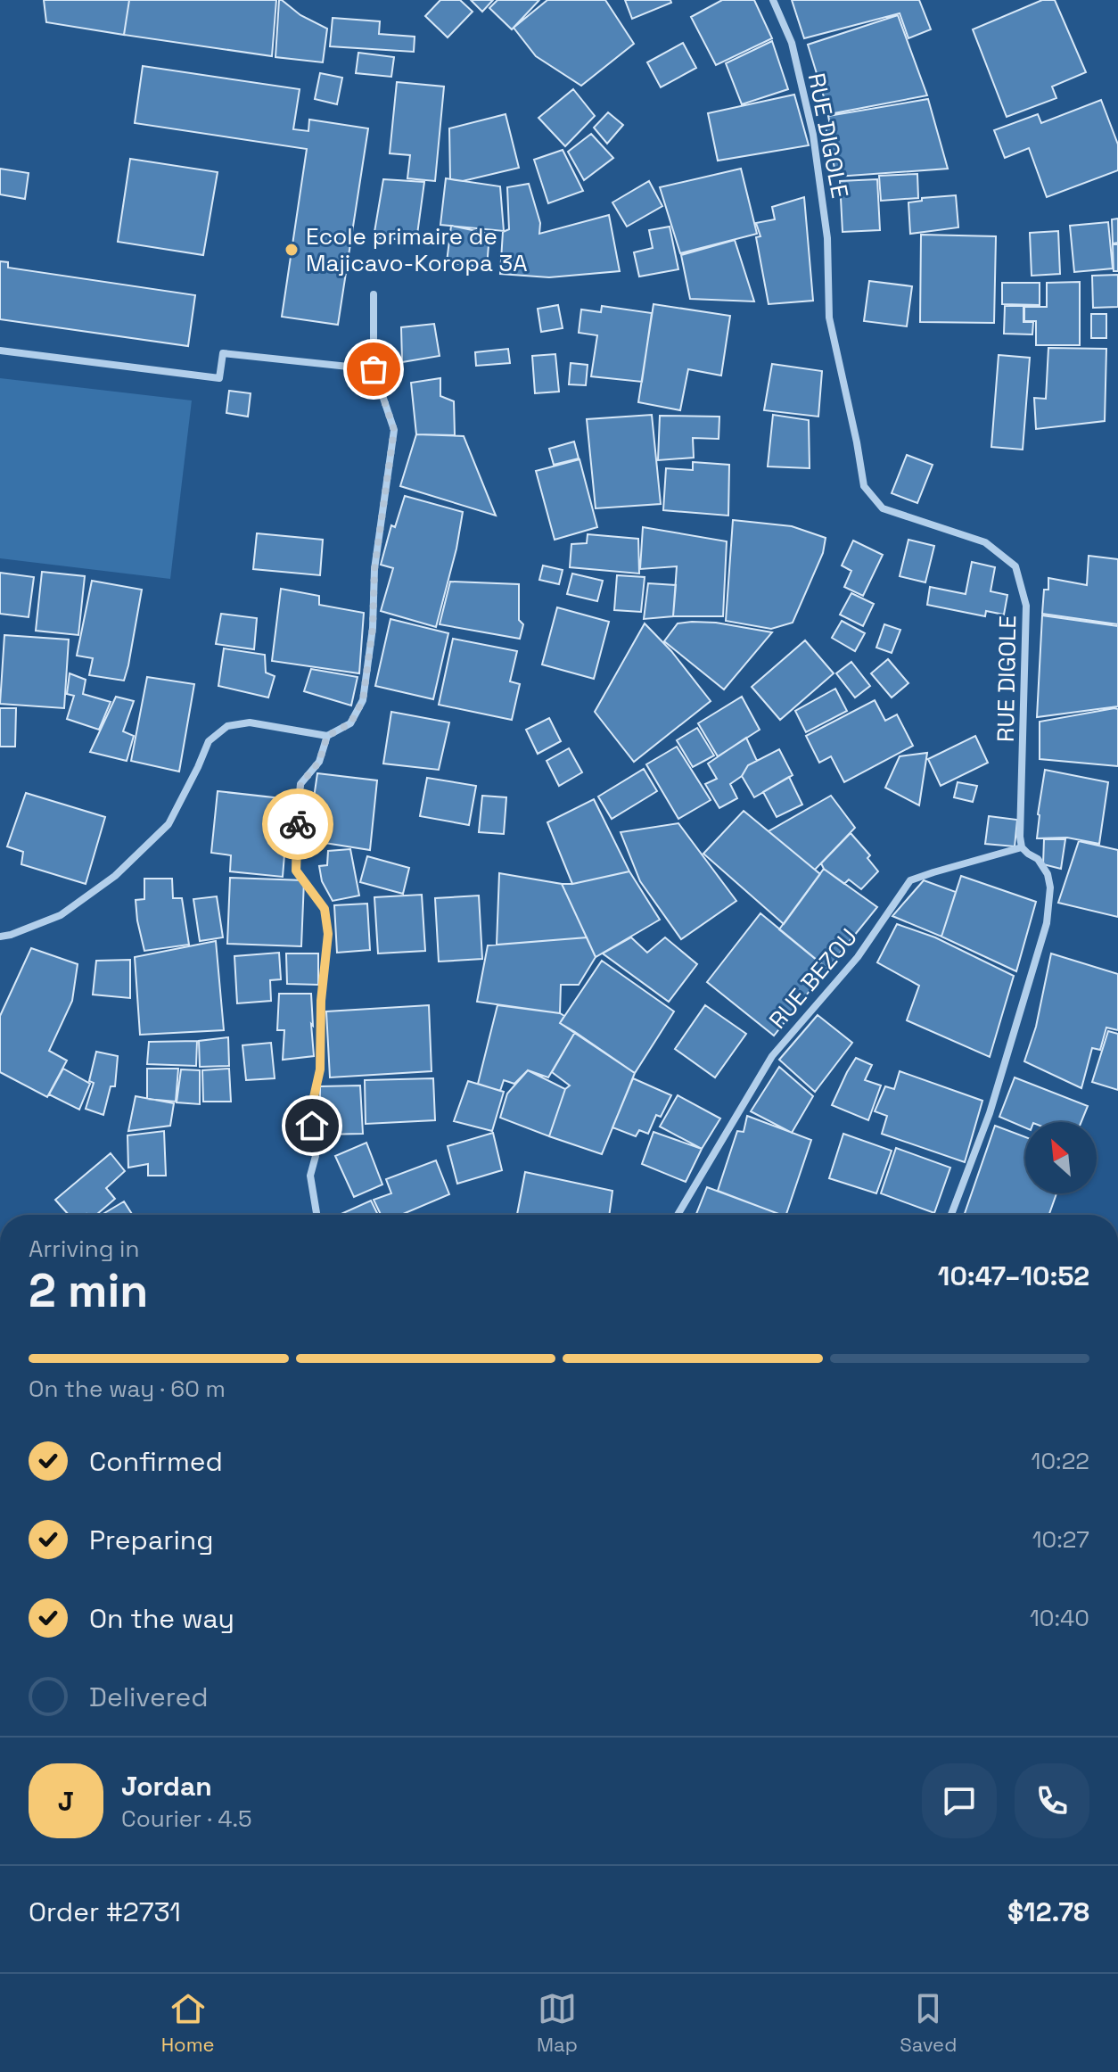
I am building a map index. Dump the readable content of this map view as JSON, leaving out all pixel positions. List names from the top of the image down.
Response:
{
  "streets": {
    "street": ["RUE DIGOLE", "RUE BEZOU"]
  },
  "crossings": [
    ["RUE DIGOLE", "RUE BEZOU"]
  ],
  "places": ["Ecole primaire de Majicavo-Koropa 3A"],
  "north": "top left",
  "page": {
    "heading": ["2 min", "Arriving in", "10:47–10:52"],
    "panel": [
      "Jordan",
      "Courier · 4.5",
      "Order #2731",
      "$12.78"
    ],
    "bar": "On the way · 60 m",
    "list": [
      ["Confirmed", "10:22"],
      ["Preparing", "10:27"],
      ["On the way", "10:40"],
      "Delivered"
    ],
    "round": "J",
    "tabs": ["Home", "Map", "Saved"]
  }
}
